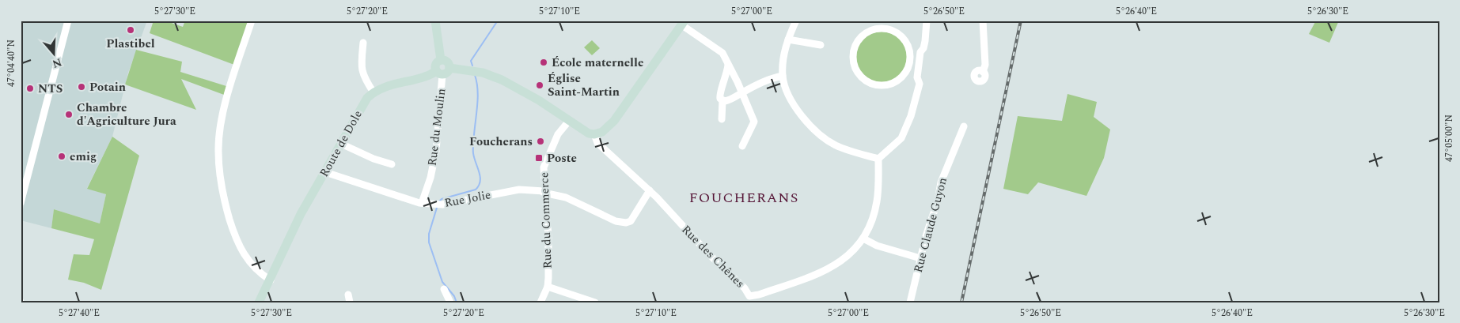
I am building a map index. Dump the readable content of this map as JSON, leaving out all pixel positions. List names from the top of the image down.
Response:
{
  "streets": {
    "main road": ["Route de Dole"],
    "street": [
      "Rue du Moulin",
      "Rue Jolie",
      "Rue du Commerce",
      "Rue Claude Guyon",
      "Rue des Chênes"
    ]
  },
  "crossings": [
    ["Rue du Moulin", "Rue Jolie"],
    ["Route de Dole", "Rue Jolie"],
    ["Rue Jolie", "Rue du Commerce"],
    ["Rue Jolie", "Rue des Chênes"]
  ],
  "districts": ["FOUCHERANS"],
  "places": {
    "other": [
      "Plastibel",
      "École maternelle",
      "Église Saint-Martin",
      "Potain",
      "NTS",
      "Chambre d'Agriculture Jura",
      "Foucherans",
      "emig"
    ],
    "transit": ["Poste"]
  },
  "north": "bottom",
  "coordinates": [
    "5°27'30\"E",
    "5°27'20\"E",
    "5°27'10\"E",
    "5°27'00\"E",
    "5°26'50\"E",
    "5°26'40\"E",
    "5°26'30\"E",
    "47°04'40\"N",
    "47°05'00\"N",
    "5°27'40\"E"
  ]
}
